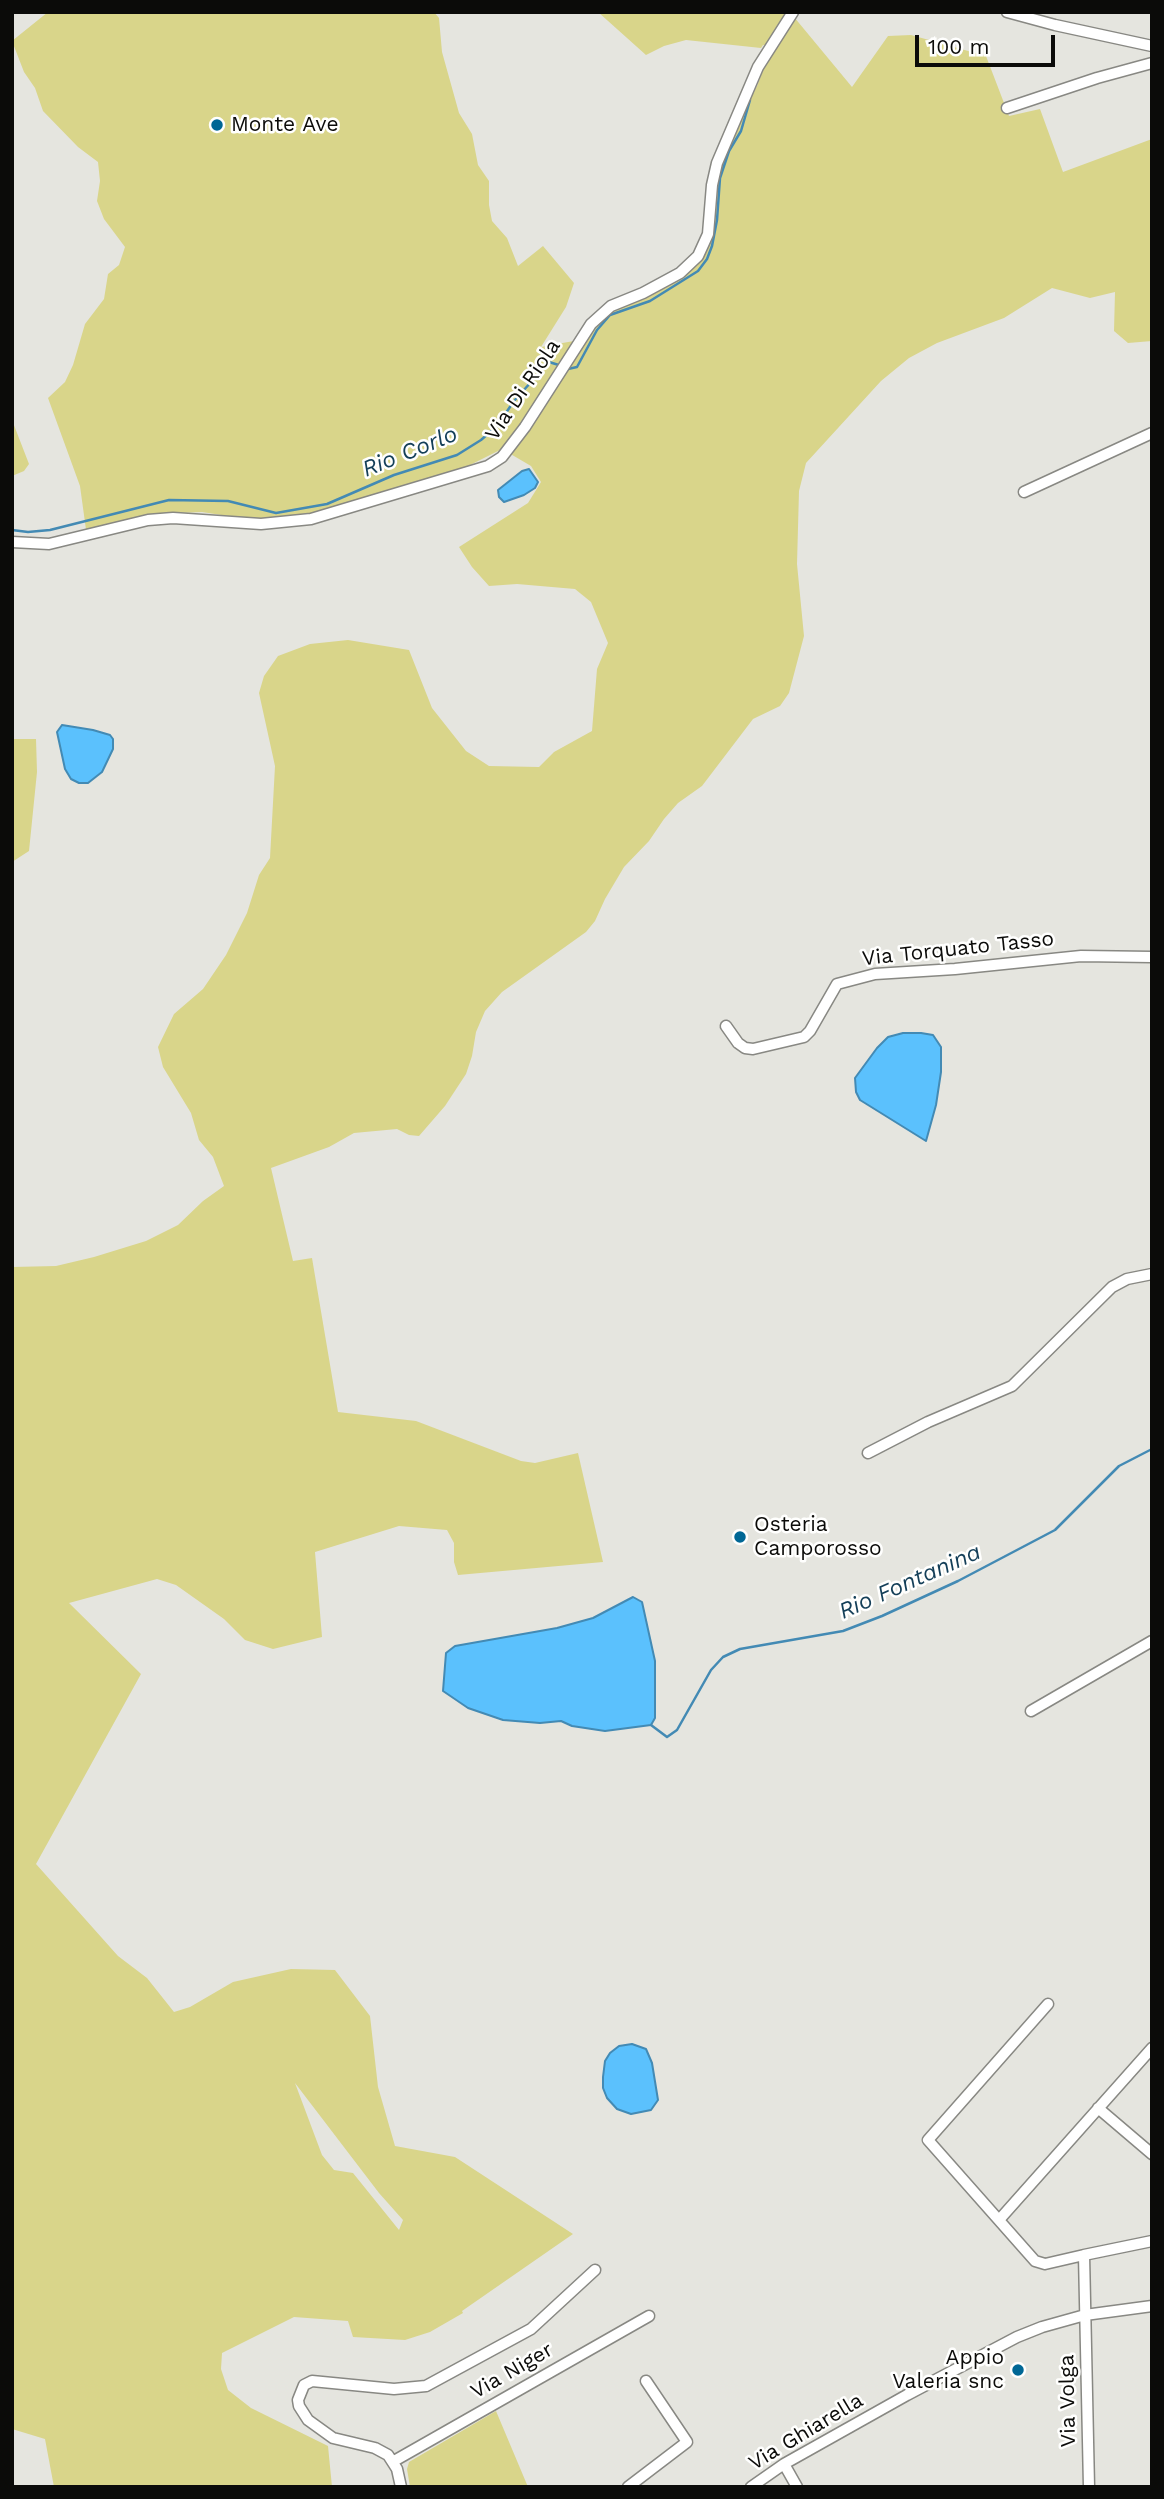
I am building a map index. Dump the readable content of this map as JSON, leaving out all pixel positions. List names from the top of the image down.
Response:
{
  "streets": {
    "street": [
      "Via Di Riola",
      "Via Torquato Tasso",
      "Via Niger",
      "Via Volga",
      "Via Ghiarella"
    ]
  },
  "crossings": [
    ["Via Volga", "Via Ghiarella"]
  ],
  "water": ["Rio Corlo", "Rio Fontanina"],
  "places": ["Monte Ave", "Osteria Camporosso", "Appio Valeria snc"],
  "scale_bar": "100 m"
}
